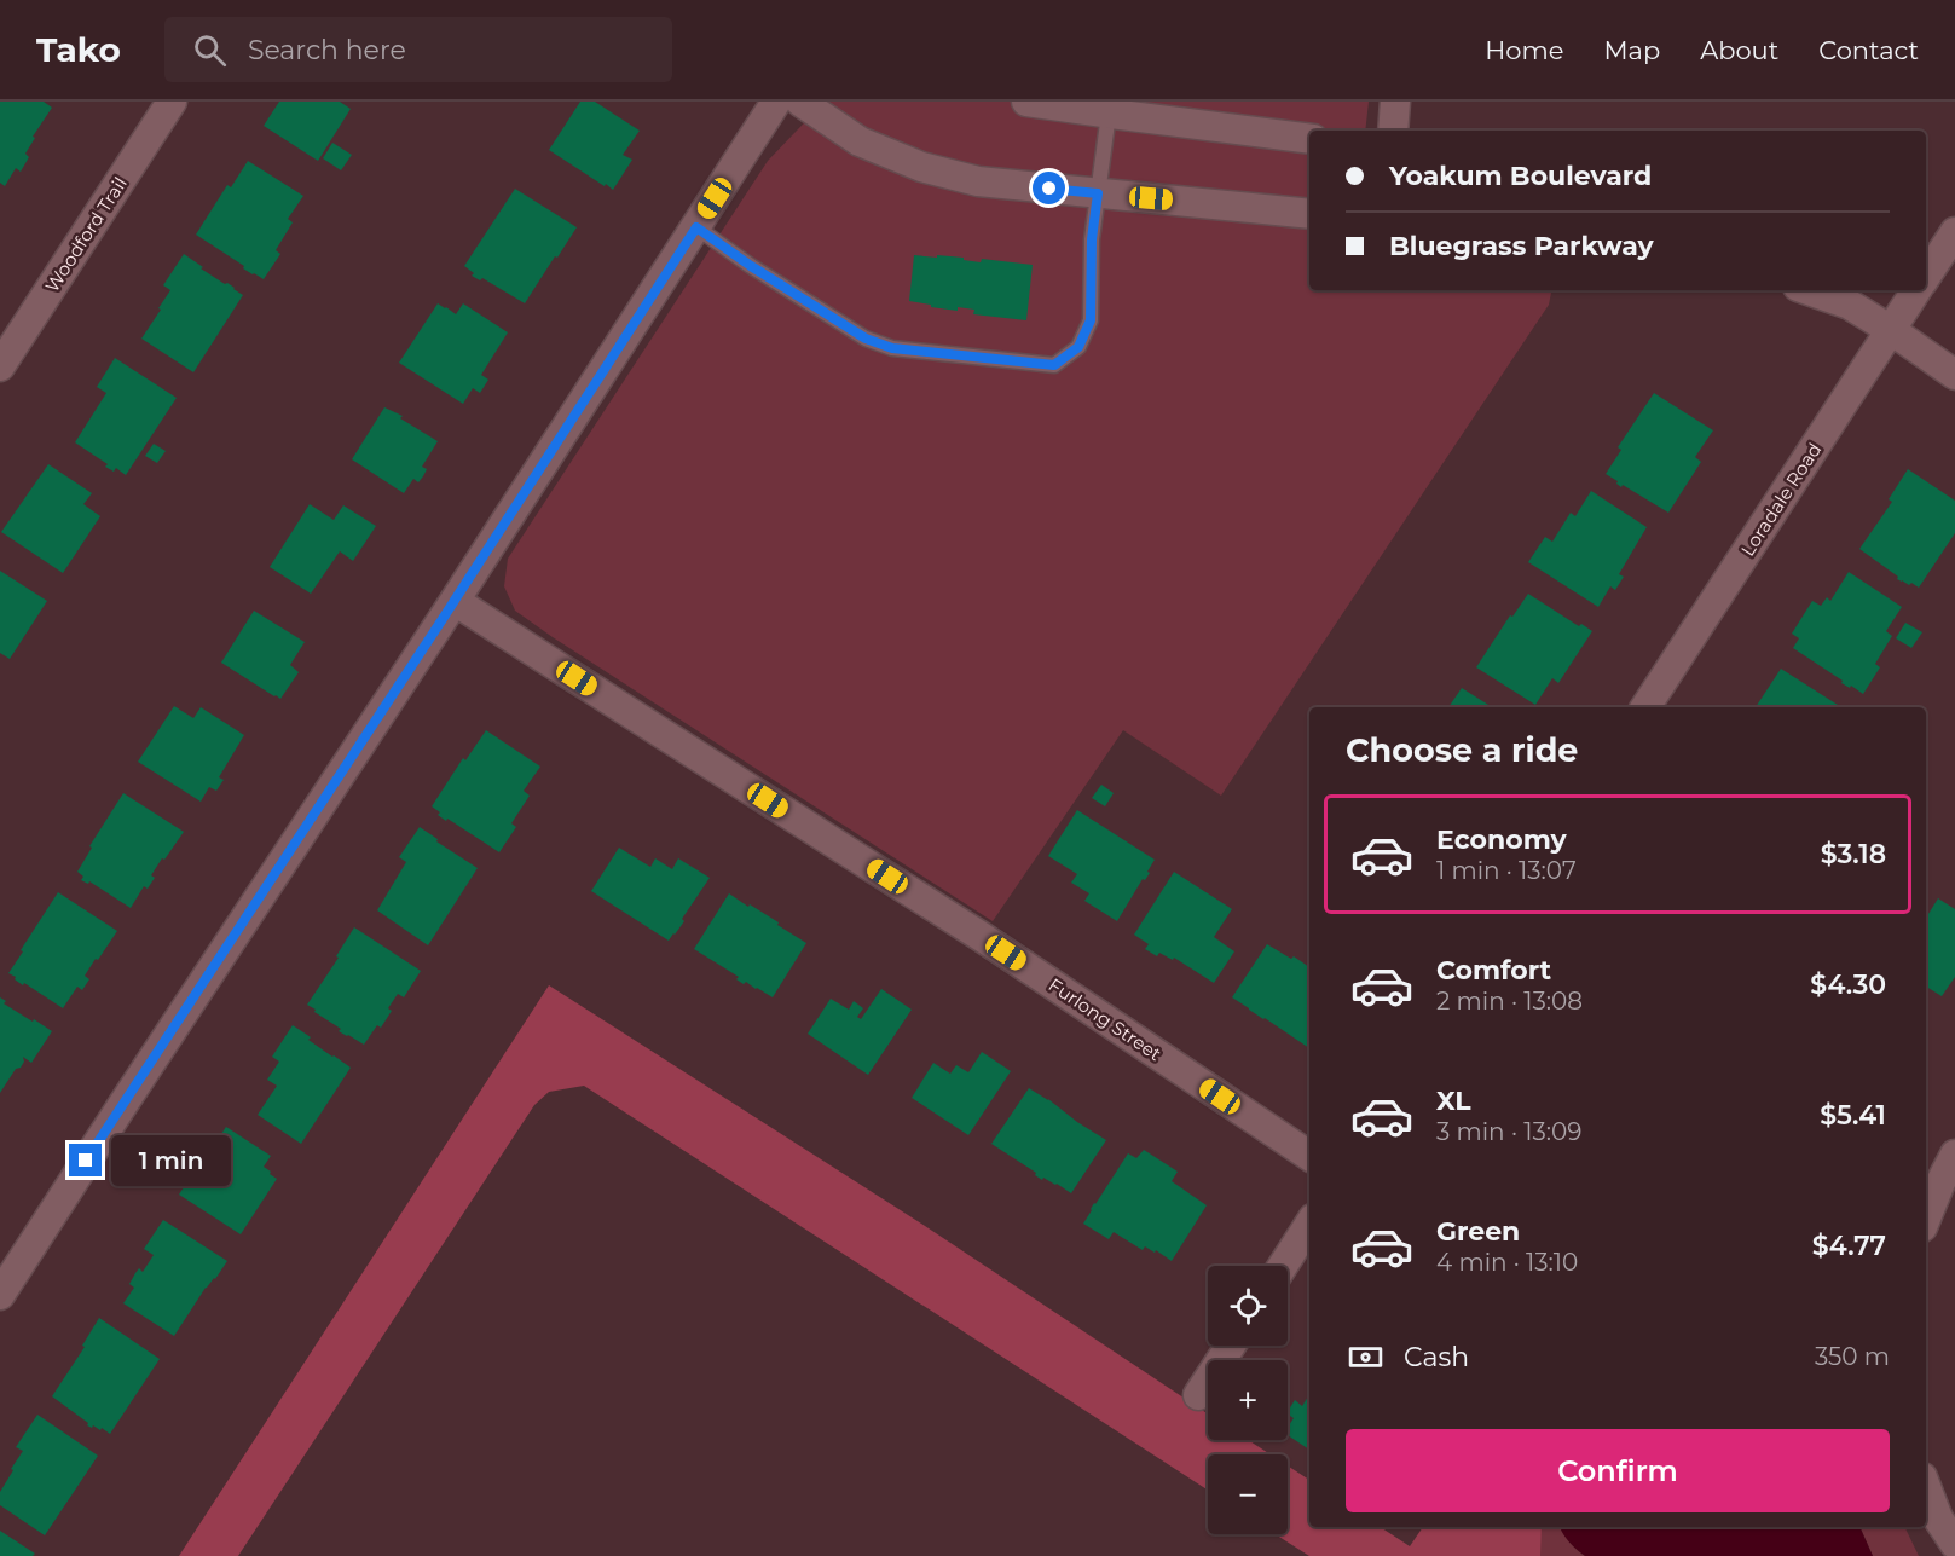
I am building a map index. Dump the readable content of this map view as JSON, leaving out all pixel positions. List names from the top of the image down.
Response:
{
  "streets": {
    "street": ["Woodford Trail", "Loradale Road", "Furlong Street"]
  },
  "page": {
    "header": "Tako",
    "search": "Search here",
    "nav": [
      "Home",
      "Map",
      "About",
      "Contact"
    ],
    "banner": ["Yoakum Boulevard", "Bluegrass Parkway"],
    "heading": "Choose a ride",
    "list": [
      {
        "name": "Economy",
        "note": "1 min · 13:07",
        "value": "$3.18"
      },
      {
        "name": "Comfort",
        "note": "2 min · 13:08",
        "value": "$4.30"
      },
      {
        "name": "XL",
        "note": "3 min · 13:09",
        "value": "$5.41"
      },
      {
        "name": "Green",
        "note": "4 min · 13:10",
        "value": "$4.77"
      }
    ],
    "bubble": "1 min",
    "map_buttons": ["+", "−"],
    "pay": ["Cash", "350 m"],
    "buttons": "Confirm"
  }
}
